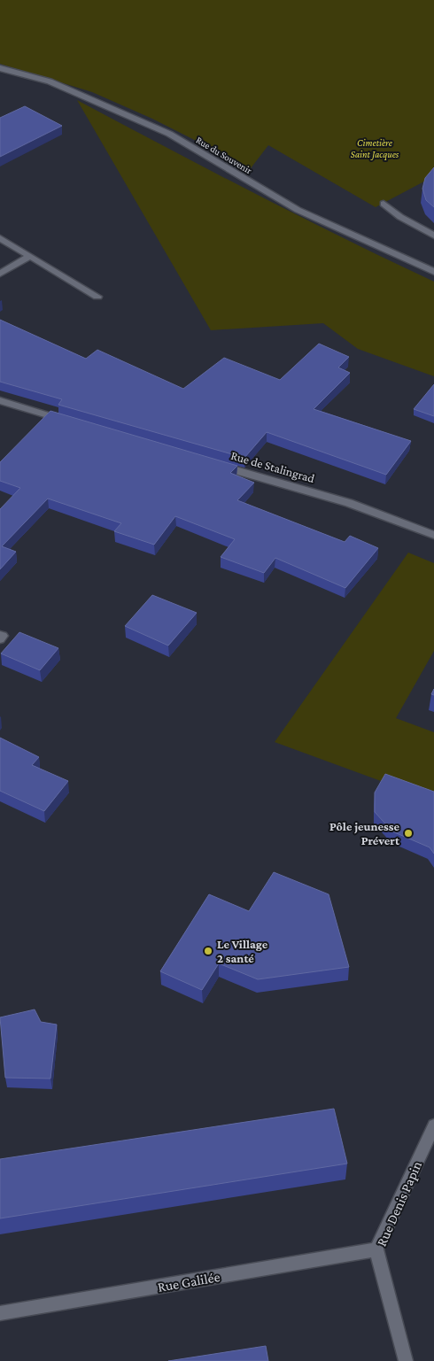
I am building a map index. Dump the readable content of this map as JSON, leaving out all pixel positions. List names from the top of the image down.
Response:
{
  "streets": {
    "street": [
      "Rue du Souvenir",
      "Rue de Stalingrad",
      "Rue Denis Papin",
      "Rue Galilée"
    ]
  },
  "crossings": [
    ["Rue Denis Papin", "Rue Galilée"]
  ],
  "parks": ["Cimetière Saint Jacques"],
  "places": ["Pôle jeunesse Prévert", "Le Village 2 santé"]
}
